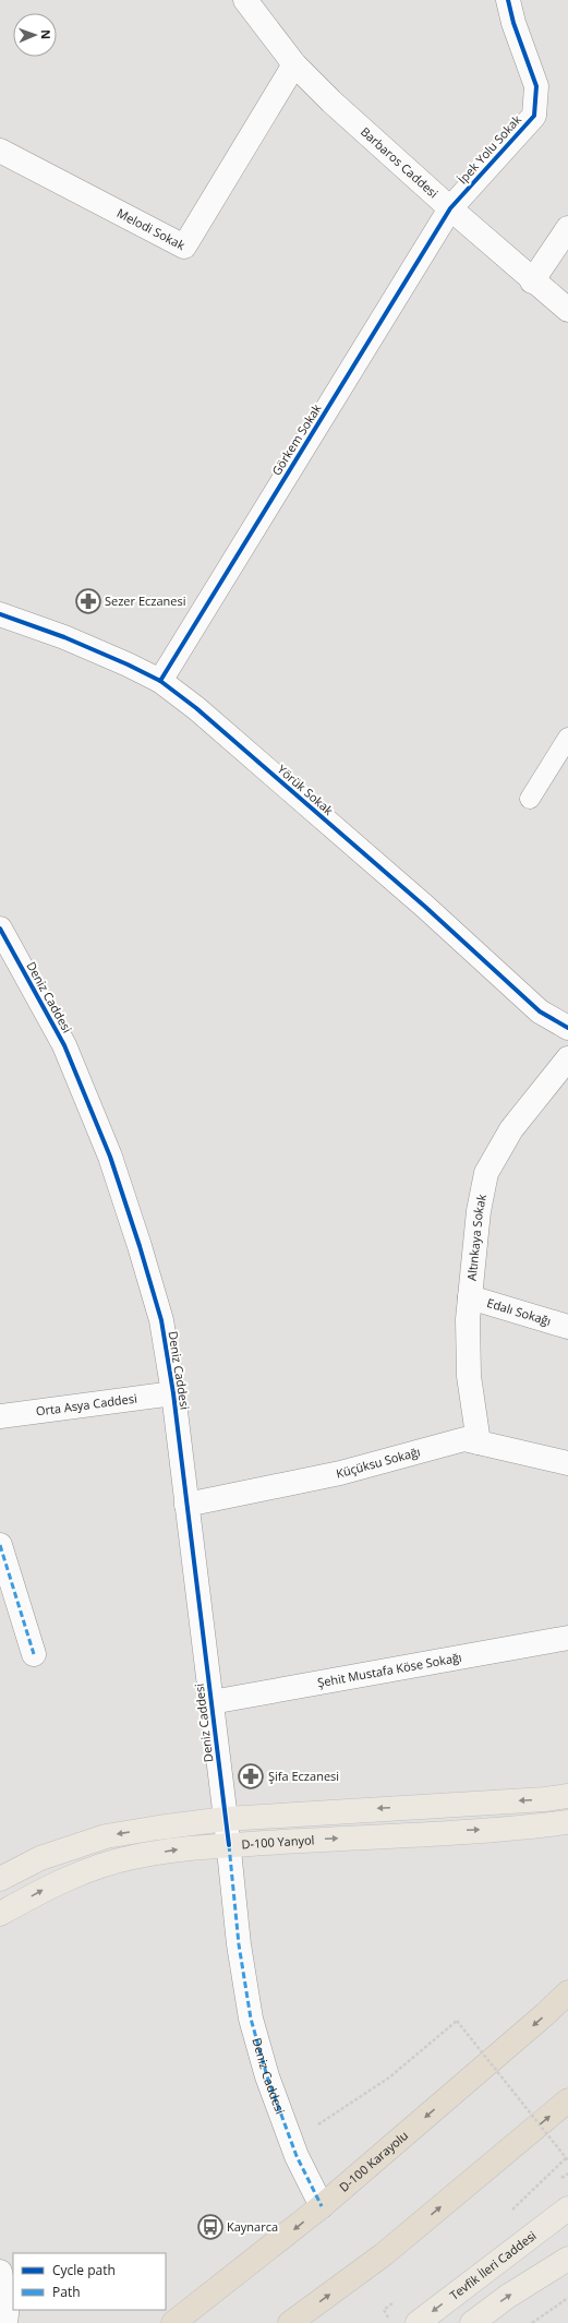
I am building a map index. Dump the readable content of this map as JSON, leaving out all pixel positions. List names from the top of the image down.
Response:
{
  "streets": {
    "highway": ["D-100 Karayolu"],
    "main road": ["D-100 Yanyol", "Tevfik İleri Caddesi"],
    "street": [
      "İpek Yolu Sokak",
      "Barbaros Caddesi",
      "Melodi Sokak",
      "Görkem Sokak",
      "Yörük Sokak",
      "Deniz Caddesi",
      "Altınkaya Sokak",
      "Edalı Sokağı",
      "Orta Asya Caddesi",
      "Küçüksu Sokağı",
      "Şehit Mustafa Köse Sokağı"
    ]
  },
  "crossings": [
    ["İpek Yolu Sokak", "Barbaros Caddesi"],
    ["İpek Yolu Sokak", "Görkem Sokak"],
    ["Barbaros Caddesi", "Melodi Sokak"],
    ["Barbaros Caddesi", "Görkem Sokak"],
    ["Görkem Sokak", "Yörük Sokak"],
    ["Deniz Caddesi", "Orta Asya Caddesi"],
    ["Deniz Caddesi", "Küçüksu Sokağı"],
    ["Deniz Caddesi", "Şehit Mustafa Köse Sokağı"],
    ["Deniz Caddesi", "D-100 Yanyol"],
    ["Deniz Caddesi", "D-100 Karayolu"],
    ["Altınkaya Sokak", "Edalı Sokağı"],
    ["Altınkaya Sokak", "Küçüksu Sokağı"]
  ],
  "places": {
    "pharmacy": ["Sezer Eczanesi", "Şifa Eczanesi"],
    "bus stop": ["Kaynarca"]
  },
  "legend": ["Cycle path", "Path"],
  "north": "right"
}
